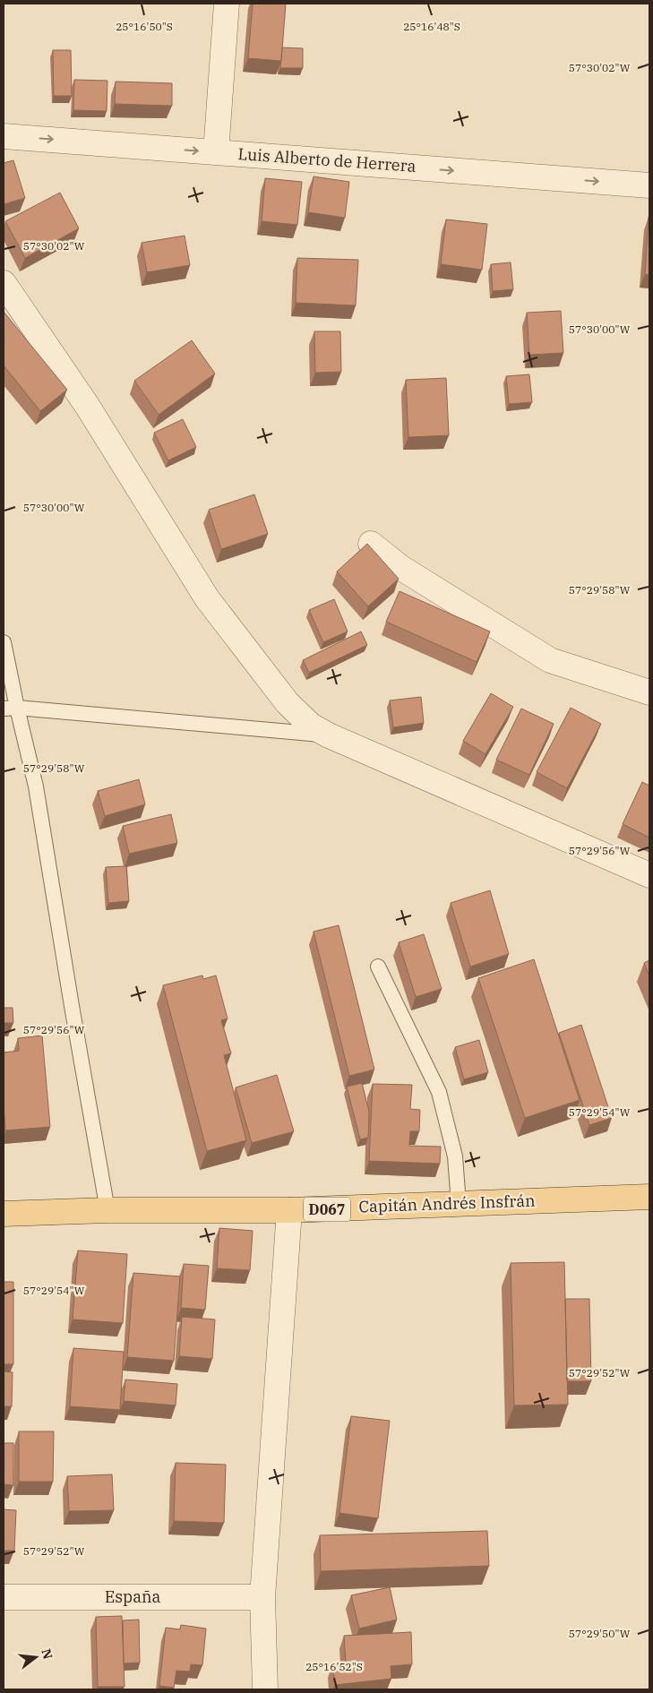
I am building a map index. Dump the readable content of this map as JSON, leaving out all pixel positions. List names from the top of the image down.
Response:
{
  "streets": {
    "main road": ["Capitán Andrés Insfrán", "D067"],
    "street": ["Luis Alberto de Herrera", "España"]
  },
  "one_way": ["Luis Alberto de Herrera"],
  "north": "right",
  "coordinates": [
    "25°16'50\"S",
    "25°16'48\"S",
    "57°30'02\"W",
    "57°30'00\"W",
    "57°29'58\"W",
    "57°29'56\"W",
    "57°29'54\"W",
    "57°29'52\"W",
    "57°29'50\"W",
    "25°16'52\"S"
  ]
}
